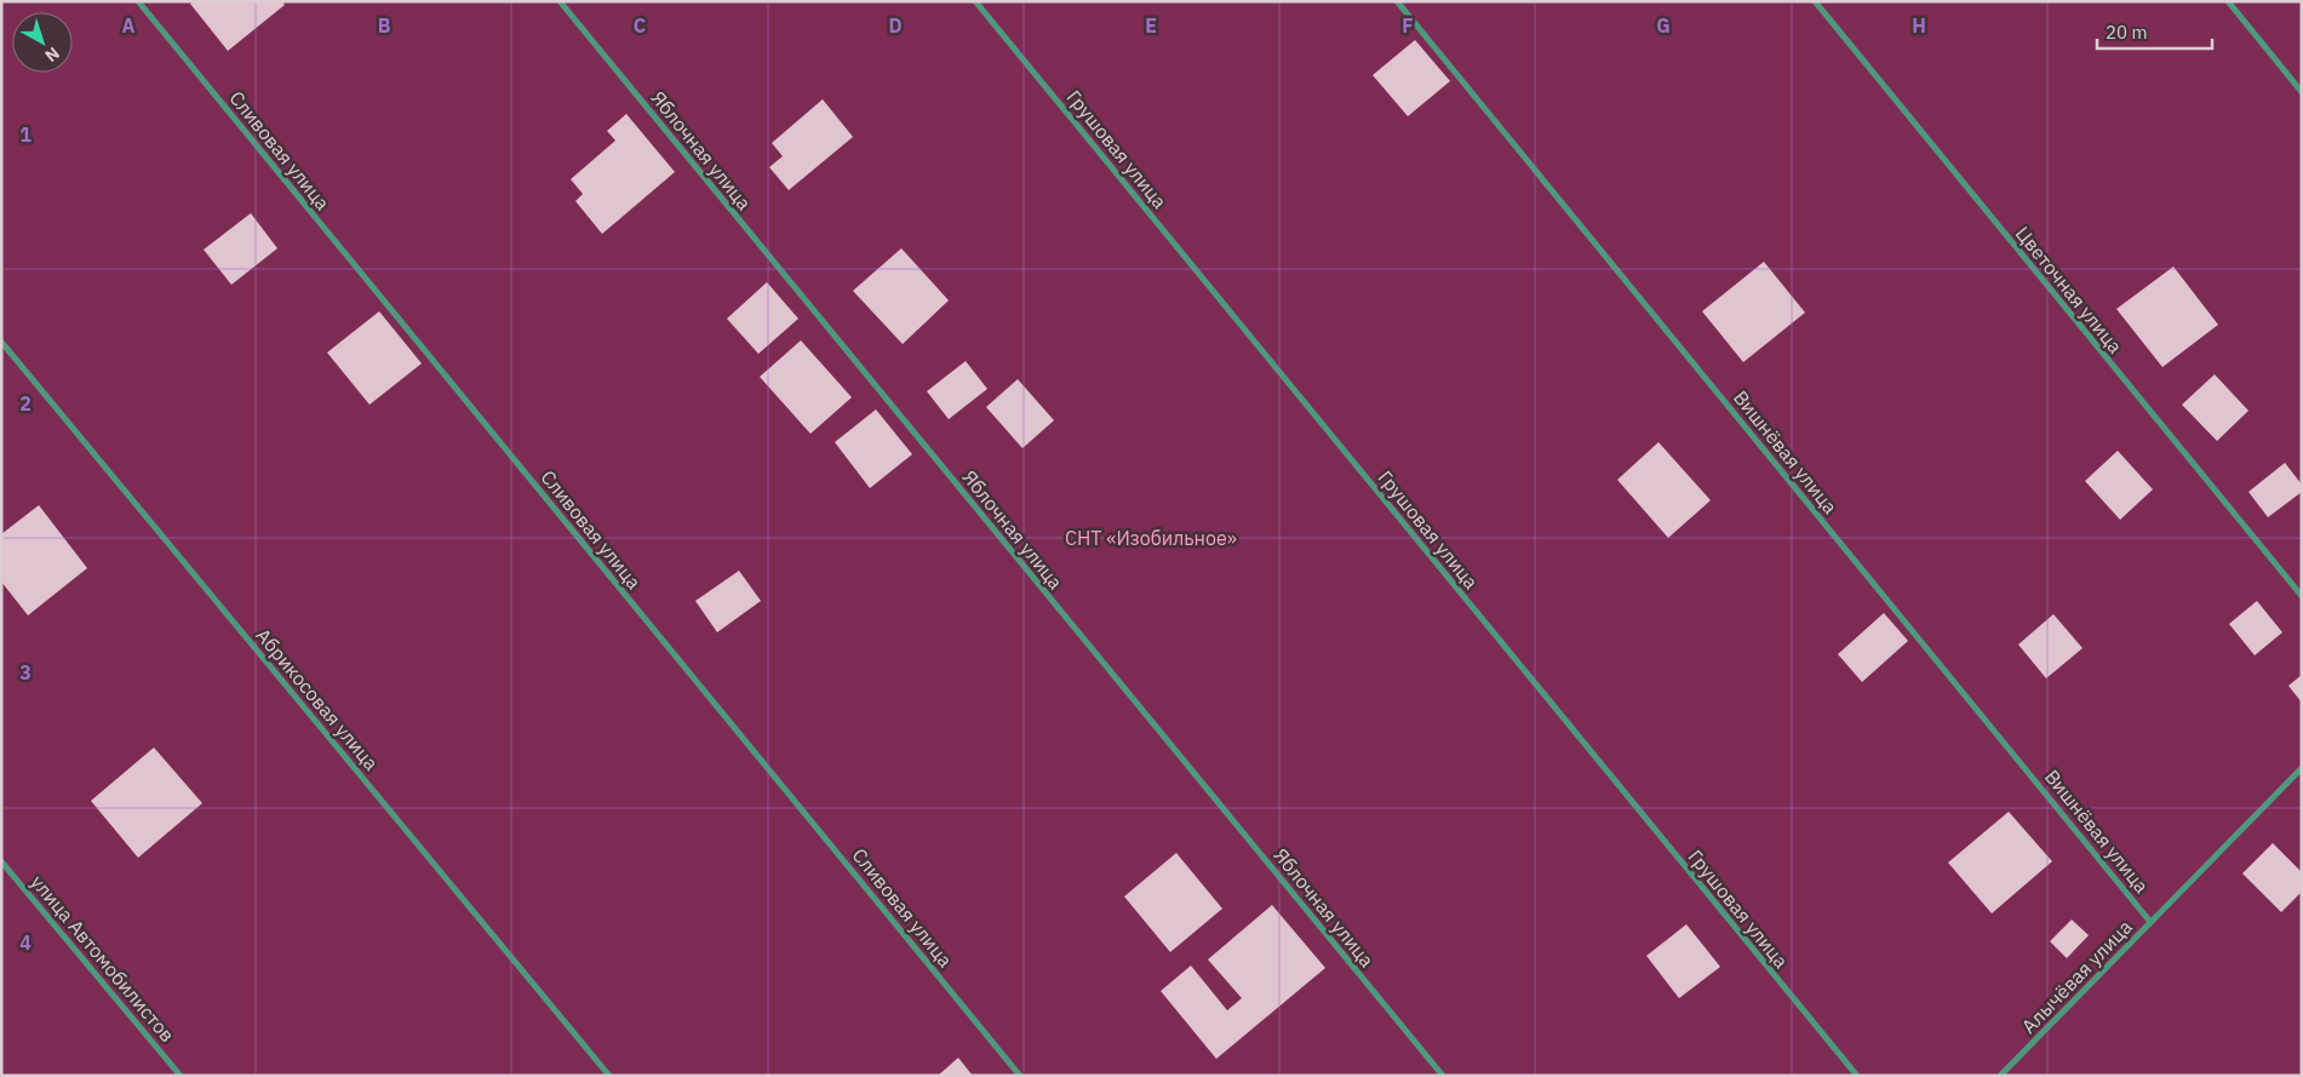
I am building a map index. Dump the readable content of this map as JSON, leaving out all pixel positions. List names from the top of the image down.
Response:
{
  "streets": {
    "street": [
      "Грушовая улица",
      "Сливовая улица",
      "Яблочная улица",
      "Цветочная улица",
      "Вишнёвая улица",
      "Абрикосовая улица",
      "улица Автомобилистов",
      "Алычёвая улица"
    ]
  },
  "crossings": [
    ["Вишнёвая улица", "Алычёвая улица"]
  ],
  "parks": ["СНТ «Изобильное»"],
  "scale_bar": "20 m",
  "north": "bottom right",
  "grid": {
    "columns": [
      "A",
      "B",
      "C",
      "D",
      "E",
      "F",
      "G",
      "H"
    ],
    "rows": [
      "1",
      "2",
      "3",
      "4"
    ]
  }
}
